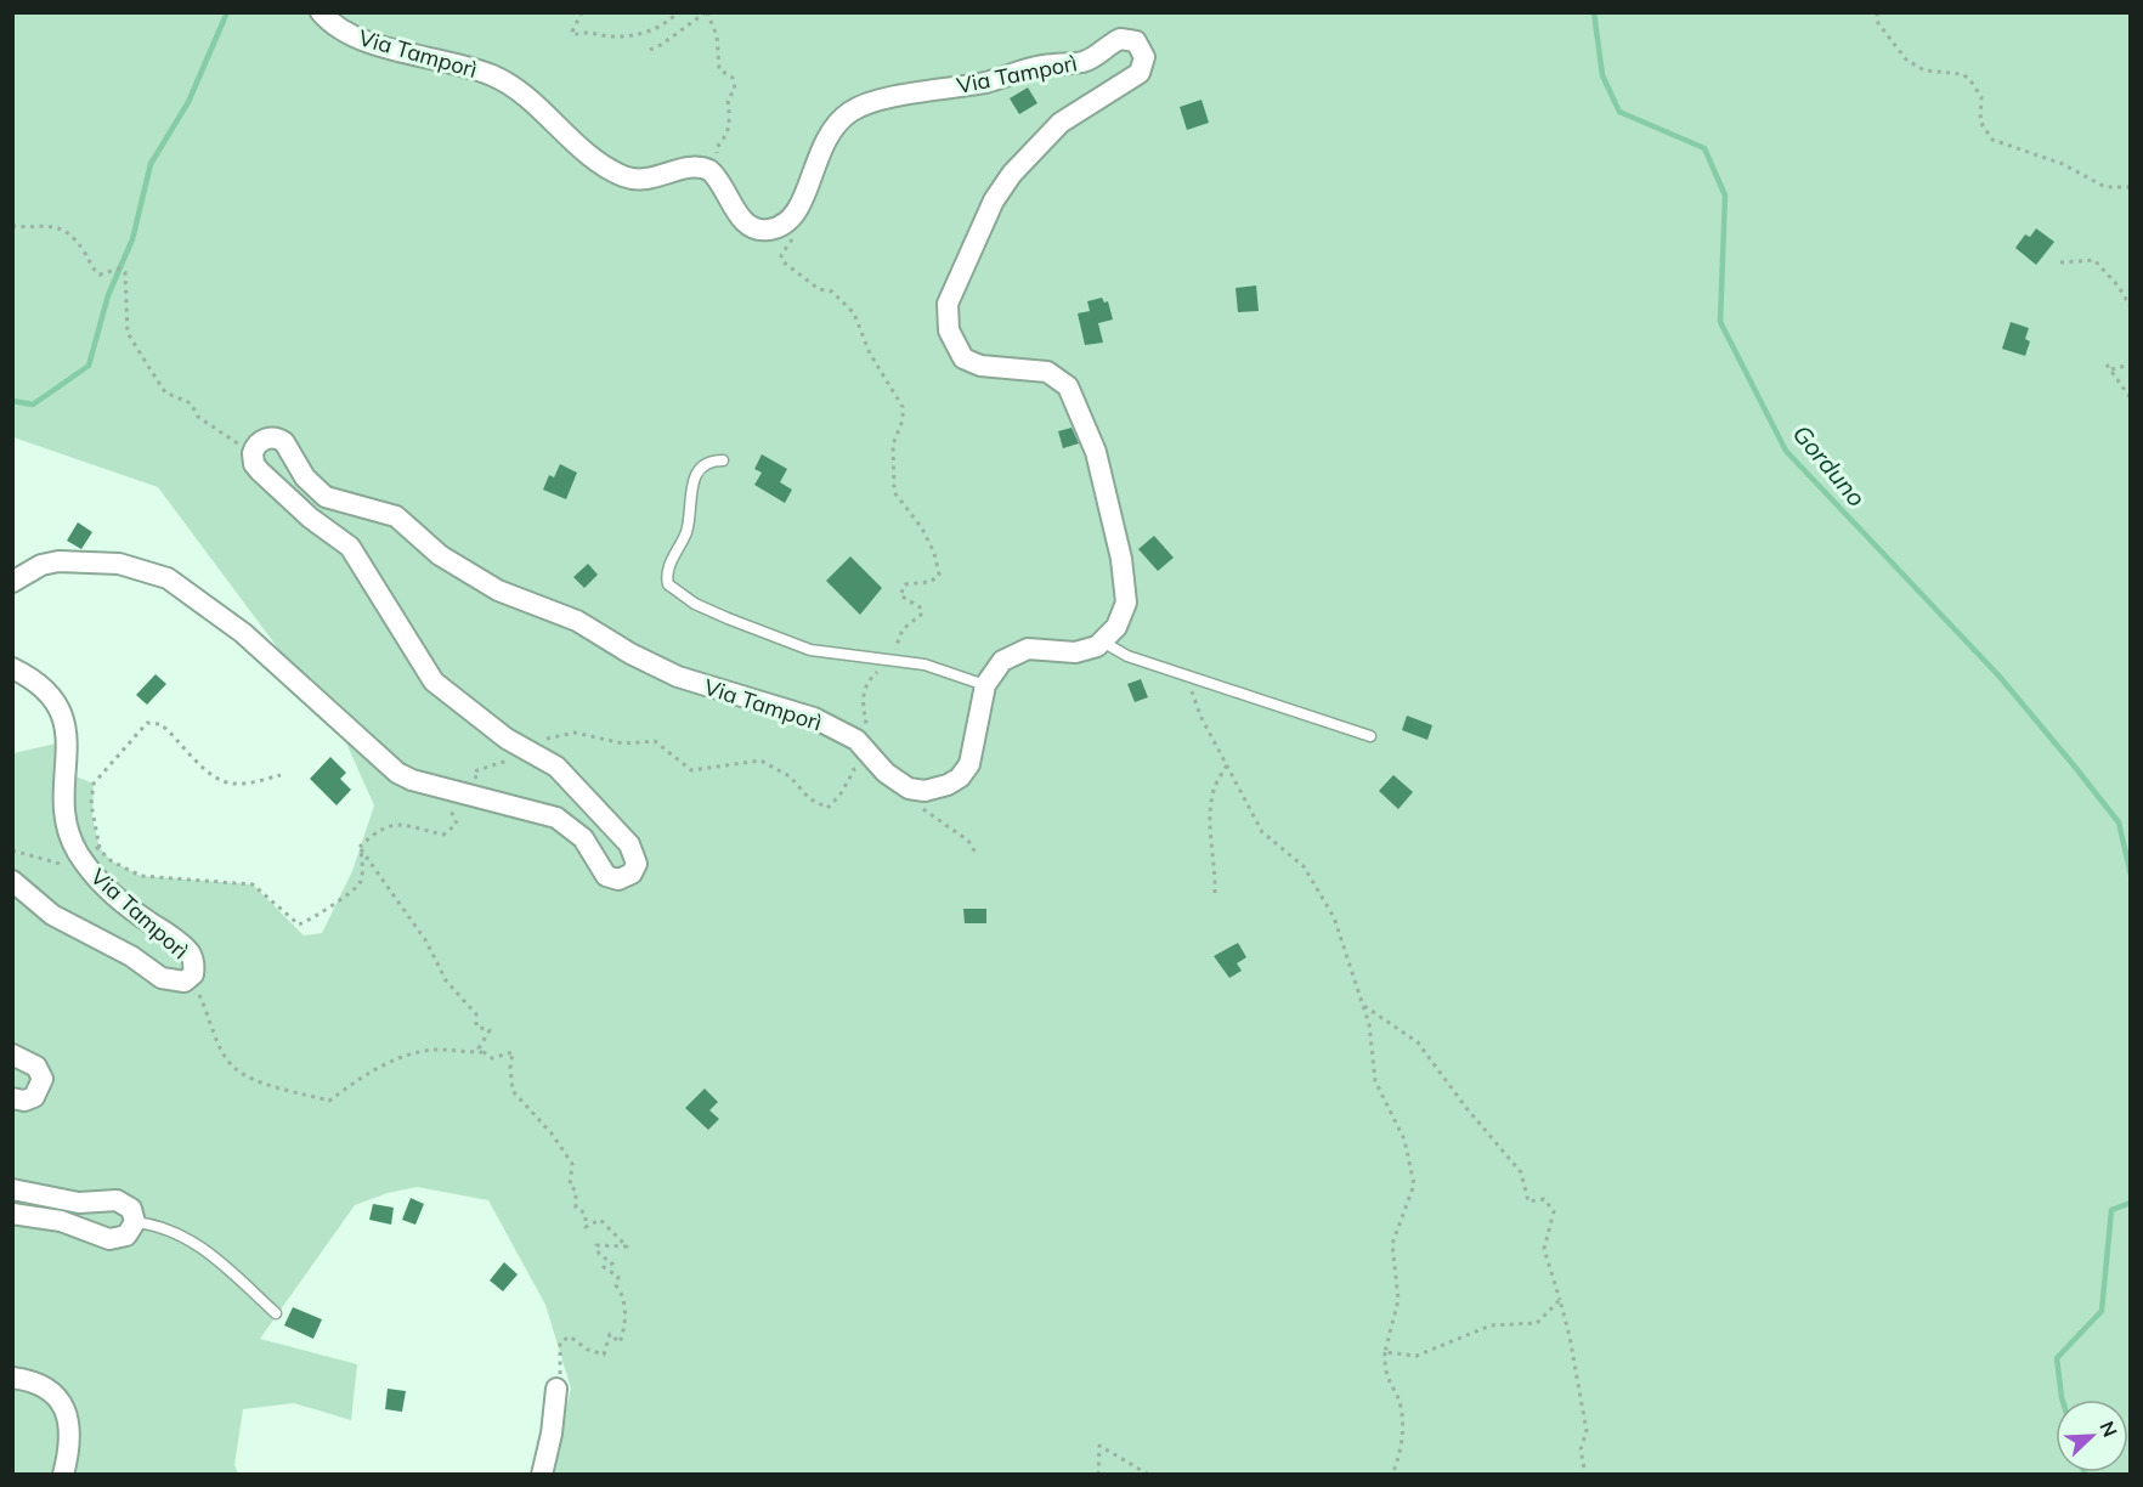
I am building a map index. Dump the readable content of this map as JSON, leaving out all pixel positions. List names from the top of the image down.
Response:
{
  "streets": {
    "street": ["Via Tamporì"]
  },
  "water": ["Gorduno"],
  "north": "top right"
}
